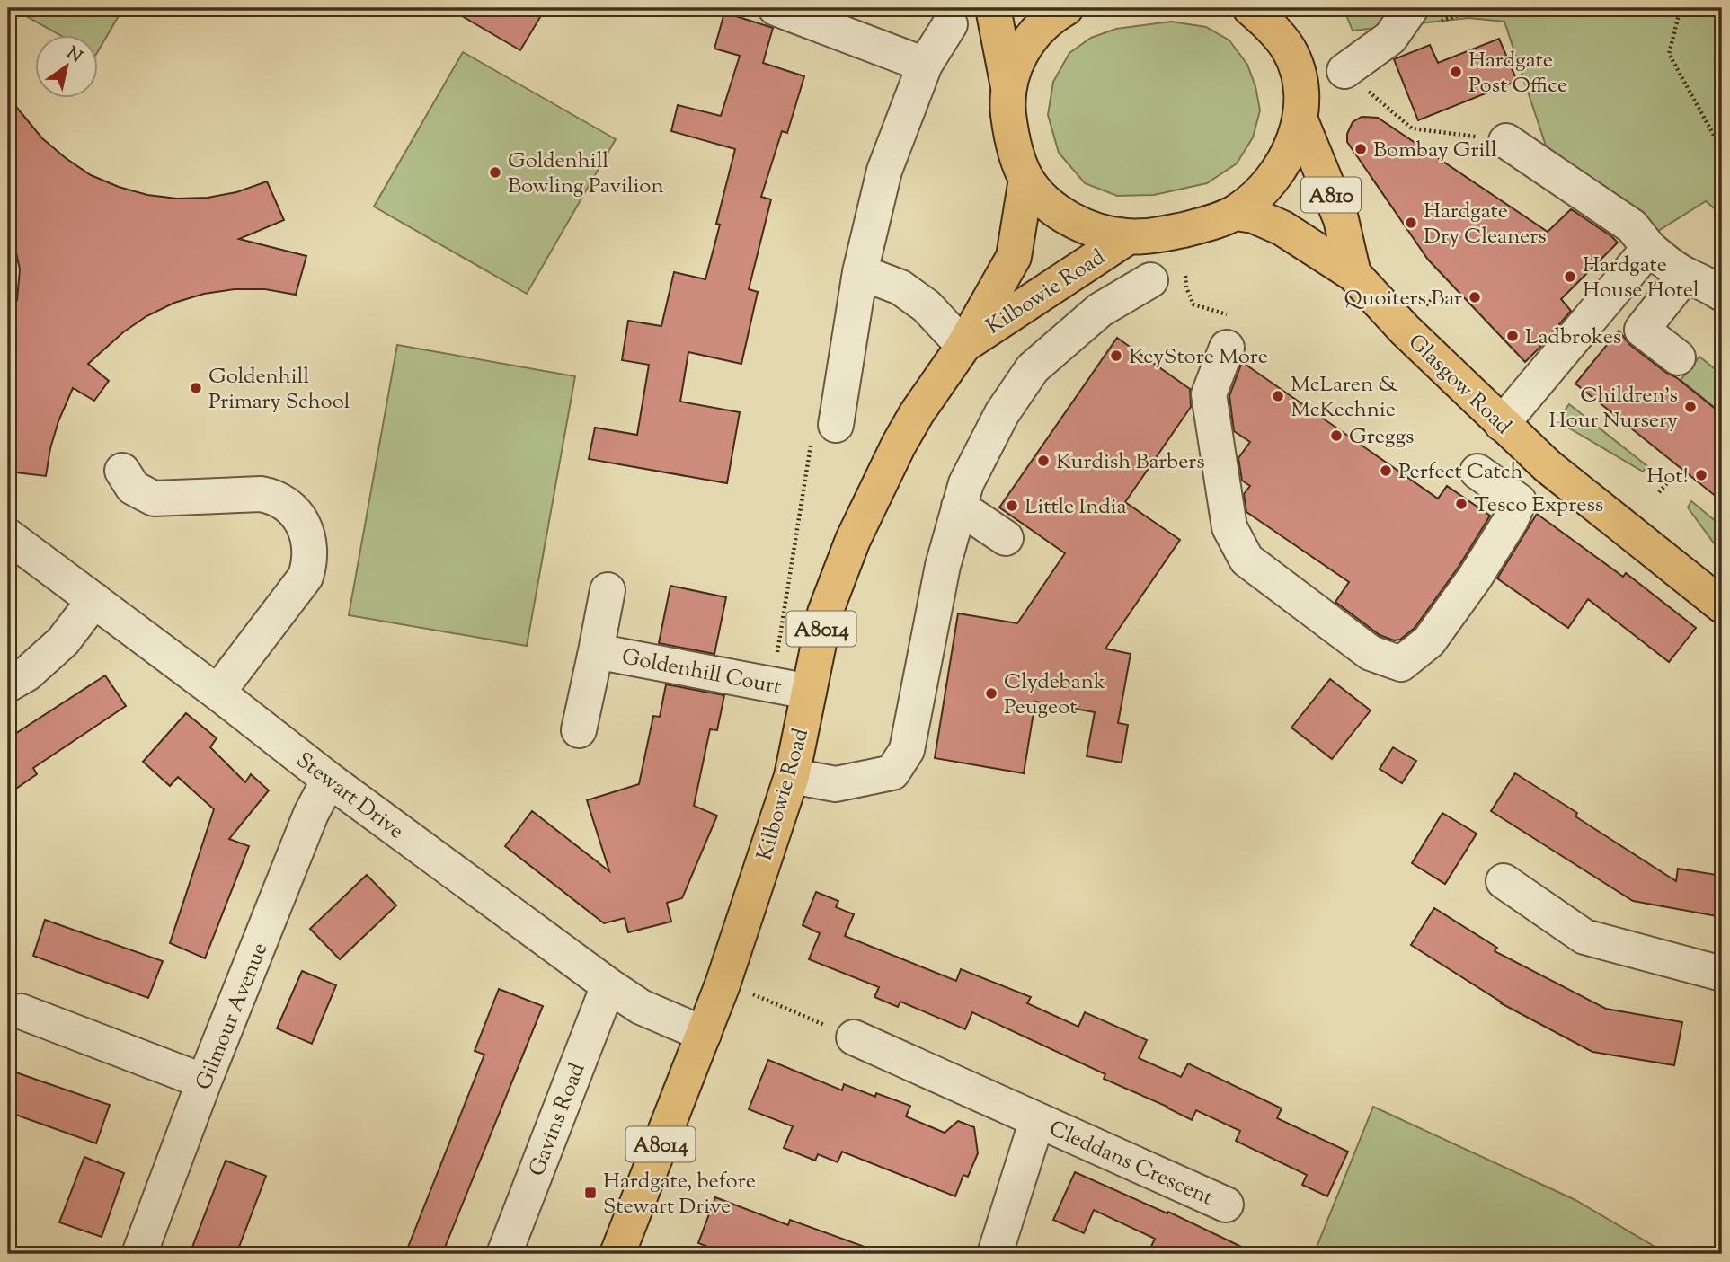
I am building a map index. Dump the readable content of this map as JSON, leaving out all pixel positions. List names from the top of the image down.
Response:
{
  "streets": {
    "main road": [
      "A810",
      "Kilbowie Road",
      "Glasgow Road",
      "A8014"
    ],
    "street": [
      "Goldenhill Court",
      "Stewart Drive",
      "Gilmour Avenue",
      "Gavins Road",
      "Cleddans Crescent"
    ]
  },
  "crossings": [
    ["A810", "Kilbowie Road"],
    ["A810", "Glasgow Road"],
    ["Kilbowie Road", "Goldenhill Court"],
    ["Kilbowie Road", "Stewart Drive"],
    ["Stewart Drive", "Gilmour Avenue"],
    ["Stewart Drive", "Gavins Road"]
  ],
  "places": {
    "other": [
      "Hardgate Post Office",
      "Bombay Grill",
      "Goldenhill Bowling Pavilion",
      "Hardgate Dry Cleaners",
      "Hardgate House Hotel",
      "Quoiters Bar",
      "Ladbrokes",
      "KeyStore More",
      "Goldenhill Primary School",
      "McLaren & McKechnie",
      "Children’s Hour Nursery",
      "Greggs",
      "Kurdish Barbers",
      "Perfect Catch",
      "Hot!",
      "Tesco Express",
      "Little India",
      "Clydebank Peugeot"
    ],
    "transit": ["Hardgate, before Stewart Drive"]
  },
  "north": "top right"
}
